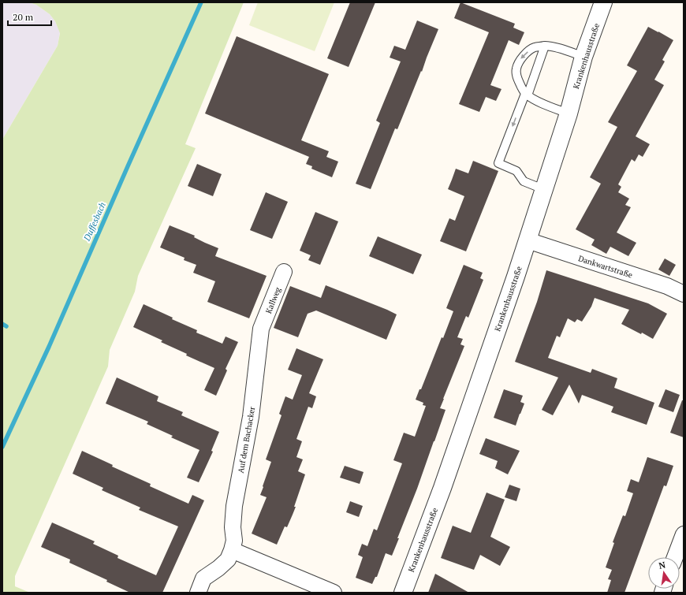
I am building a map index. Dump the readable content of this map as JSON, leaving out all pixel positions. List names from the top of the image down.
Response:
{
  "streets": {
    "street": [
      "Krankenhausstraße",
      "Dankwartstraße",
      "Kallweg",
      "Auf dem Bachacker"
    ]
  },
  "crossings": [
    ["Krankenhausstraße", "Dankwartstraße"],
    ["Kallweg", "Auf dem Bachacker"]
  ],
  "water": ["Duffesbach"],
  "scale_bar": "20 m",
  "north": "top"
}
